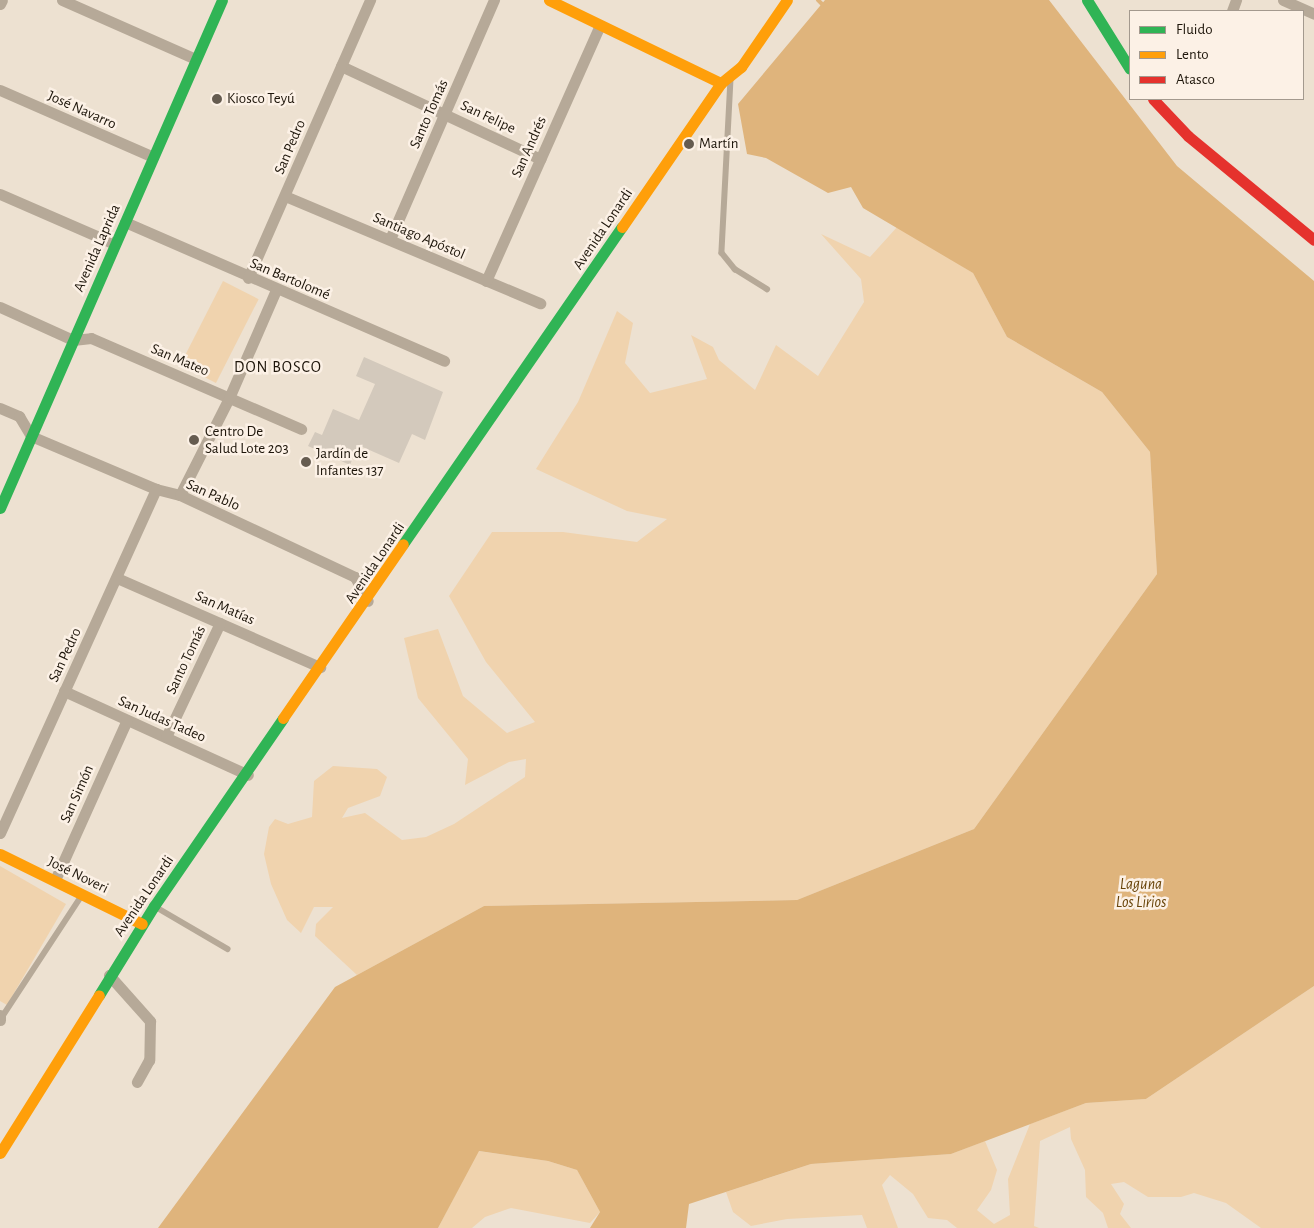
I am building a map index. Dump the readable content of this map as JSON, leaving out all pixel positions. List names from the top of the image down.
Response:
{
  "streets": {
    "street": [
      "José Navarro",
      "Santo Tomás",
      "San Felipe",
      "San Pedro",
      "San Andrés",
      "Avenida Lonardi",
      "Santiago Apóstol",
      "Avenida Laprida",
      "San Bartolomé",
      "San Mateo",
      "San Pablo",
      "San Matías",
      "San Judas Tadeo",
      "San Simón",
      "José Noveri"
    ]
  },
  "crossings": [
    ["José Navarro", "Avenida Laprida"],
    ["Santo Tomás", "San Felipe"],
    ["Santo Tomás", "Santiago Apóstol"],
    ["Santo Tomás", "San Matías"],
    ["Santo Tomás", "San Judas Tadeo"],
    ["San Felipe", "San Pedro"],
    ["San Felipe", "San Andrés"],
    ["San Pedro", "Santiago Apóstol"],
    ["San Pedro", "San Bartolomé"],
    ["San Pedro", "San Pablo"],
    ["San Pedro", "San Matías"],
    ["San Pedro", "San Judas Tadeo"],
    ["San Andrés", "Santiago Apóstol"],
    ["Avenida Lonardi", "San Pablo"],
    ["Avenida Lonardi", "San Matías"],
    ["Avenida Lonardi", "San Judas Tadeo"],
    ["Avenida Lonardi", "José Noveri"],
    ["Avenida Laprida", "San Bartolomé"],
    ["Avenida Laprida", "San Mateo"],
    ["Avenida Laprida", "San Pablo"],
    ["San Judas Tadeo", "San Simón"],
    ["San Simón", "José Noveri"]
  ],
  "districts": ["DON BOSCO"],
  "water": ["Laguna Los Lirios"],
  "places": [
    "Kiosco Teyú",
    "Martín",
    "Centro De Salud Lote 203",
    "Jardín de Infantes 137"
  ],
  "legend": ["Fluido", "Lento", "Atasco"]
}
